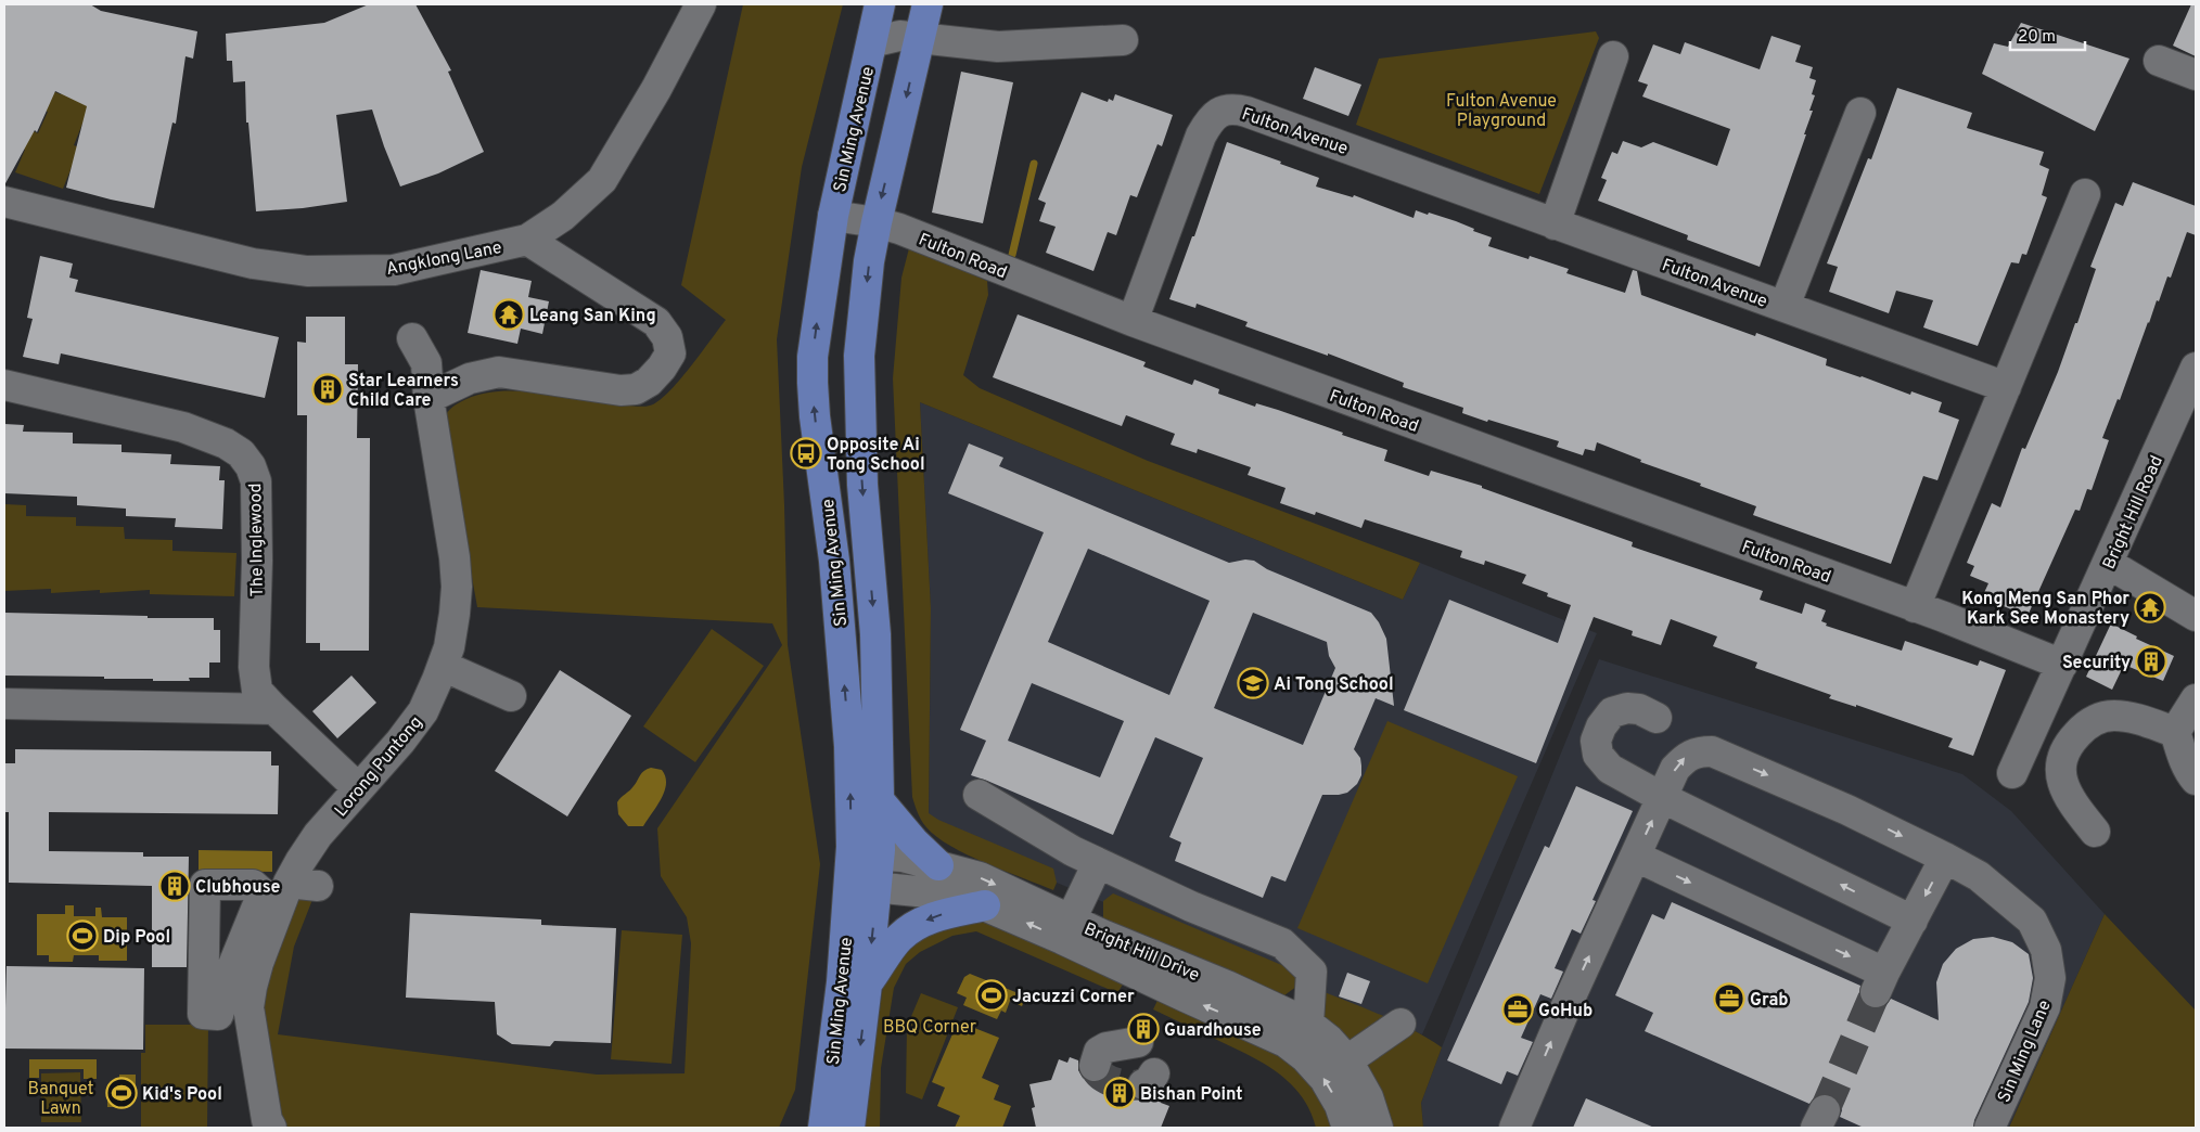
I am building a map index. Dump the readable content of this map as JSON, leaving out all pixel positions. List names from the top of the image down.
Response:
{
  "streets": {
    "main road": ["Sin Ming Avenue"],
    "street": [
      "Fulton Avenue",
      "Fulton Road",
      "Angklong Lane",
      "Bright Hill Road",
      "The Inglewood",
      "Lorong Puntong",
      "Bright Hill Drive",
      "Sin Ming Lane"
    ]
  },
  "crossings": [
    ["Sin Ming Avenue", "Fulton Road"],
    ["Sin Ming Avenue", "Bright Hill Drive"],
    ["Fulton Avenue", "Fulton Road"],
    ["Fulton Road", "Bright Hill Road"],
    ["The Inglewood", "Lorong Puntong"]
  ],
  "parks": ["Fulton Avenue Playground", "BBQ Corner", "Banquet Lawn"],
  "places": {
    "temple": ["Leang San King", "Kong Meng San Phor Kark See Monastery"],
    "building": [
      "Star Learners Child Care",
      "Security",
      "Clubhouse",
      "Guardhouse",
      "Bishan Point"
    ],
    "bus stop": ["Opposite Ai Tong School"],
    "school or university": ["Ai Tong School"],
    "sports": ["Dip Pool", "Jacuzzi Corner", "Kid's Pool"],
    "office": ["Grab", "GoHub"]
  },
  "scale_bar": "20 m"
}
